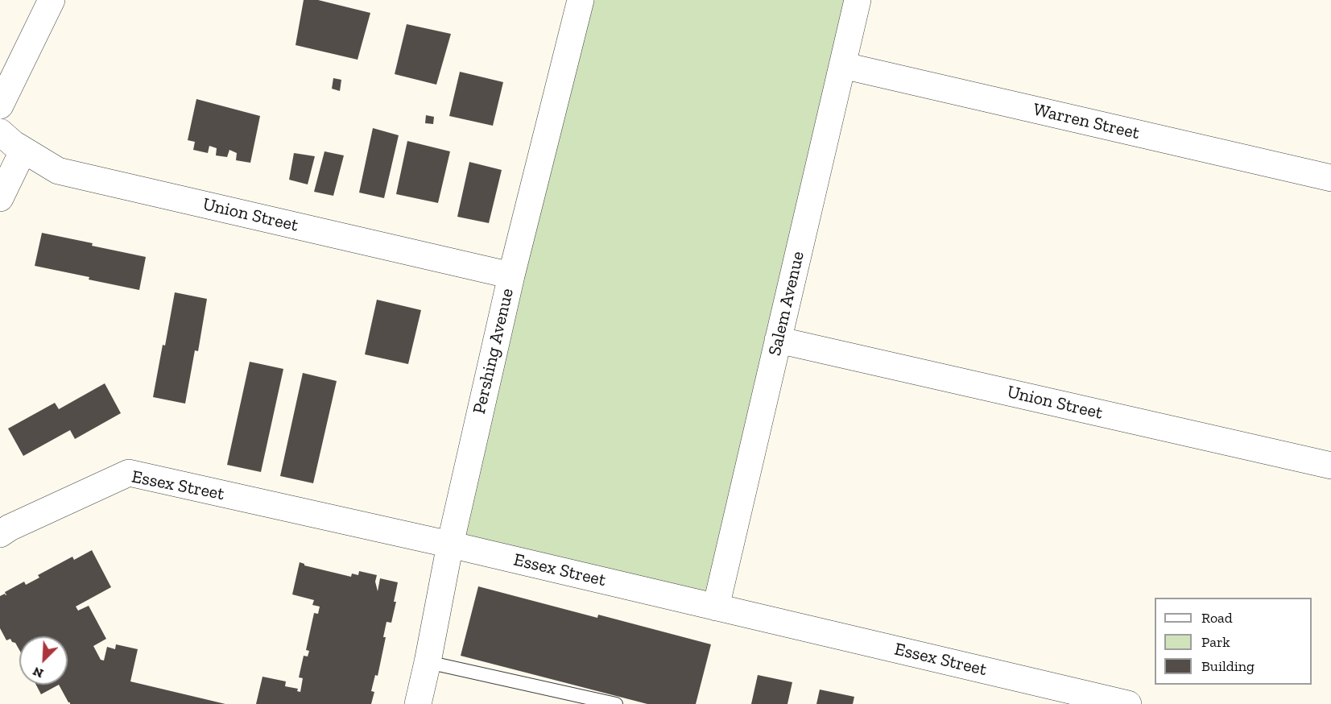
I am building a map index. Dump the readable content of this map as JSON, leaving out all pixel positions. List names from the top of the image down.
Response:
{
  "streets": {
    "street": [
      "Warren Street",
      "Union Street",
      "Salem Avenue",
      "Pershing Avenue",
      "Essex Street"
    ]
  },
  "crossings": [
    ["Warren Street", "Salem Avenue"],
    ["Union Street", "Salem Avenue"],
    ["Union Street", "Pershing Avenue"],
    ["Salem Avenue", "Essex Street"],
    ["Pershing Avenue", "Essex Street"]
  ],
  "legend": ["Road", "Park", "Building"],
  "north": "bottom left"
}
